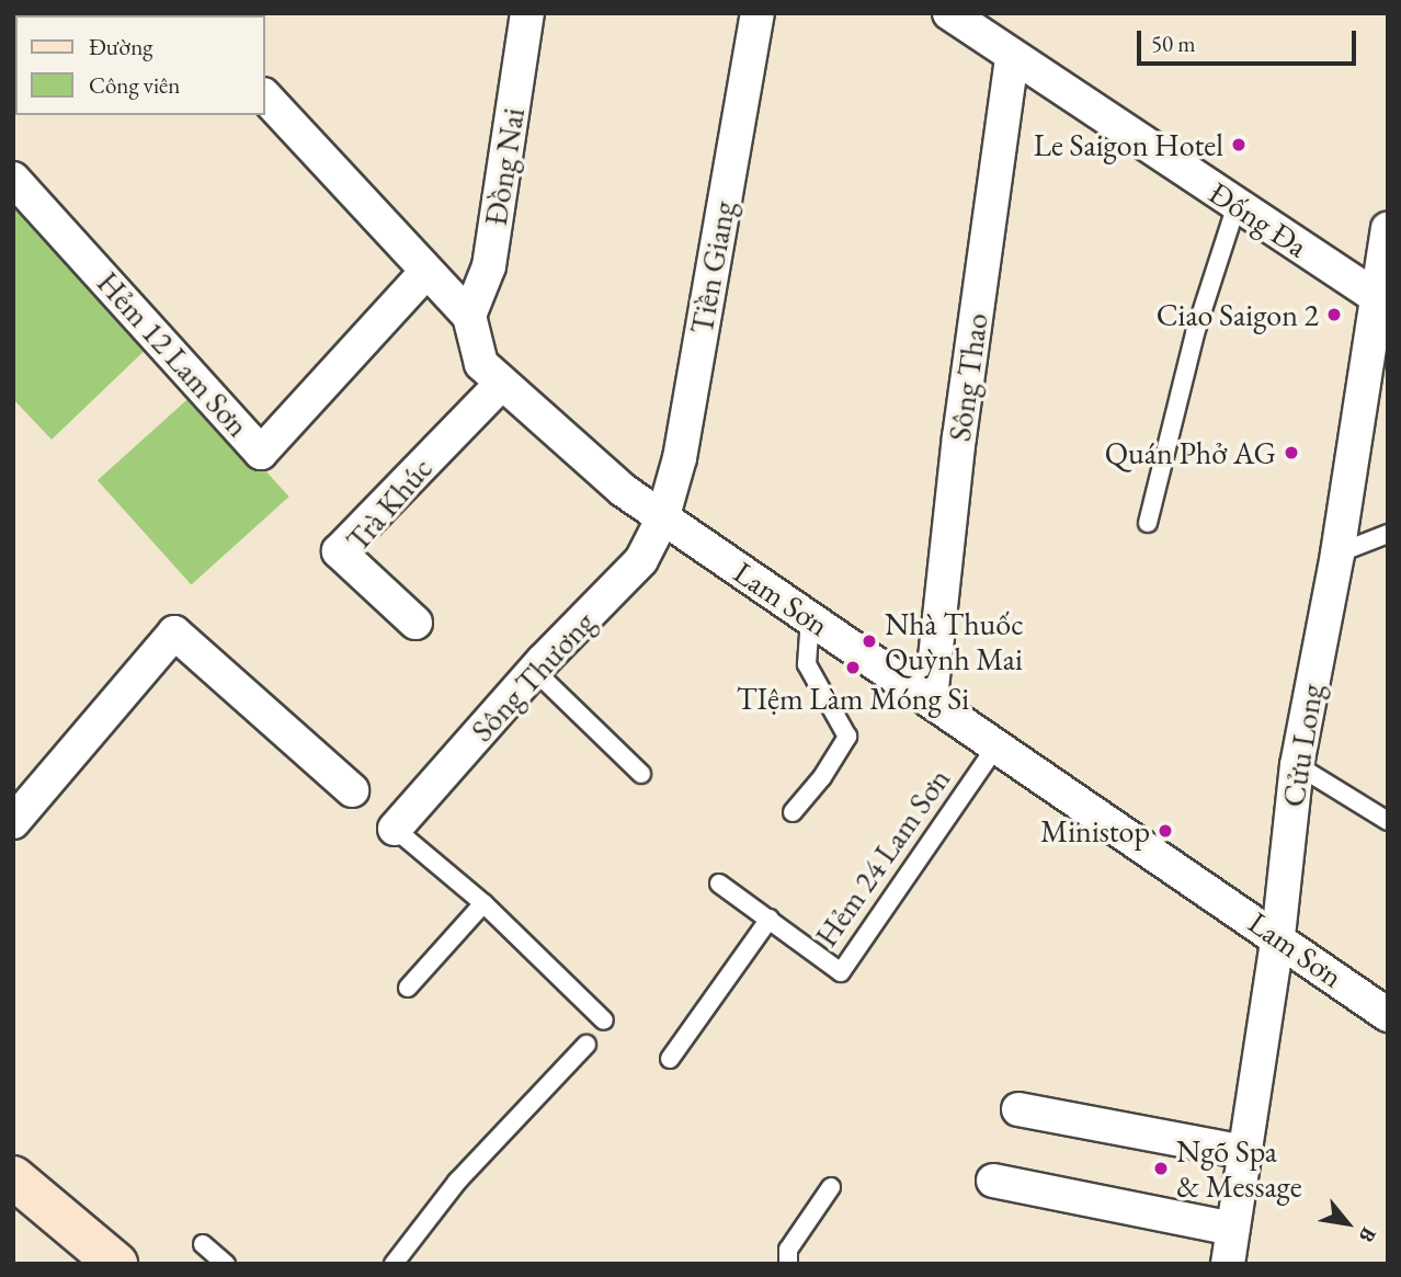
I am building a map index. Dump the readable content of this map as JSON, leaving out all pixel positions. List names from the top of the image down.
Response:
{
  "streets": {
    "street": [
      "Đồng Nai",
      "Đống Đa",
      "Tiền Giang",
      "Hẻm 12 Lam Sơn",
      "Sông Thao",
      "Trà Khúc",
      "Lam Sơn",
      "Sông Thương",
      "Cửu Long"
    ],
    "lane": ["Hẻm 24 Lam Sơn"]
  },
  "crossings": [
    ["Đồng Nai", "Lam Sơn"],
    ["Đống Đa", "Sông Thao"],
    ["Đống Đa", "Cửu Long"],
    ["Tiền Giang", "Lam Sơn"],
    ["Tiền Giang", "Sông Thương"],
    ["Sông Thao", "Lam Sơn"],
    ["Trà Khúc", "Lam Sơn"],
    ["Lam Sơn", "Sông Thương"],
    ["Lam Sơn", "Cửu Long"],
    ["Lam Sơn", "Hẻm 24 Lam Sơn"]
  ],
  "places": [
    "Le Saigon Hotel",
    "Ciao Saigon 2",
    "Quán Phở AG",
    "Nhà Thuốc Quỳnh Mai",
    "TIệm Làm Móng Si",
    "Ministop",
    "Ngõ Spa & Message"
  ],
  "legend": ["Đường", "Công viên"],
  "scale_bar": "50 m",
  "north": "bottom right"
}
